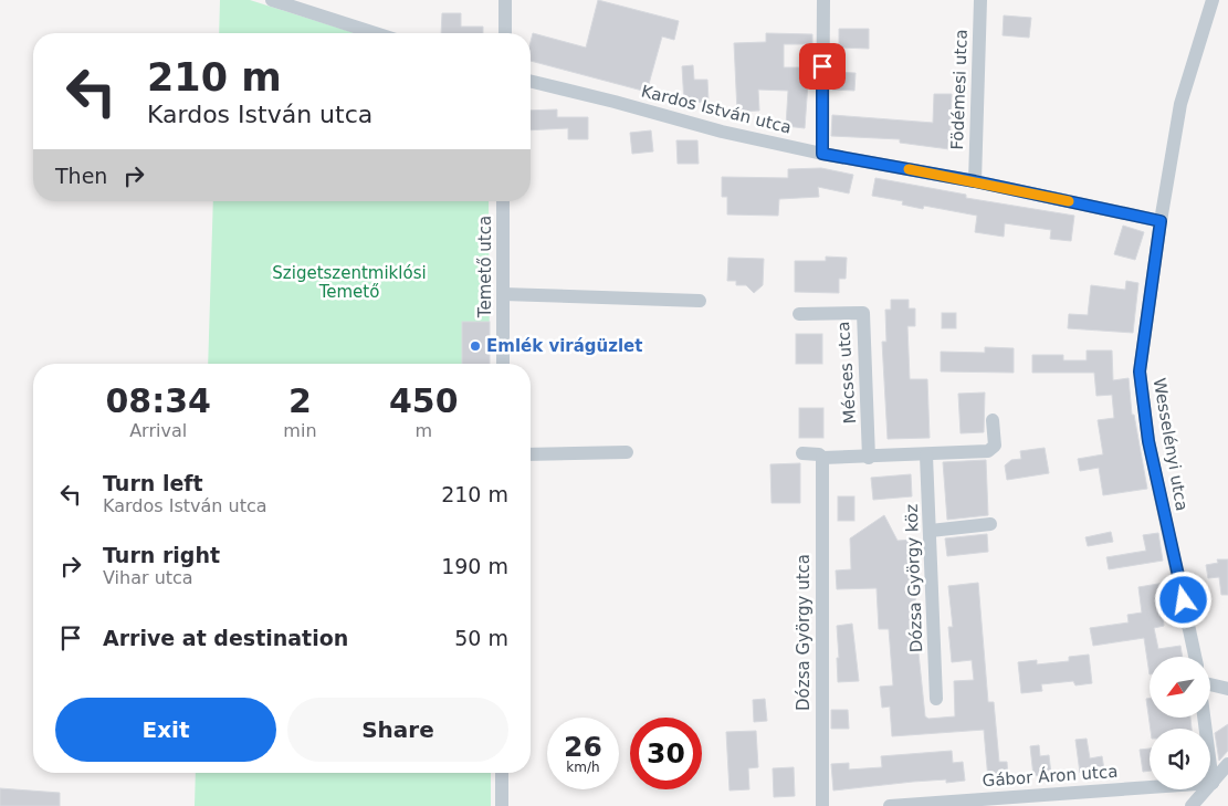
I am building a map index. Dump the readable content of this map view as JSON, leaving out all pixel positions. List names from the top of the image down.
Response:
{
  "streets": {
    "street": [
      "Födémesi utca",
      "Kardos István utca",
      "Temető utca",
      "Mécses utca",
      "Wesselényi utca",
      "Dózsa György köz",
      "Dózsa György utca",
      "Gábor Áron utca"
    ]
  },
  "crossings": [
    ["Födémesi utca", "Kardos István utca"],
    ["Kardos István utca", "Wesselényi utca"]
  ],
  "parks": ["Szigetszentmiklósi Temető"],
  "places": ["Emlék virágüzlet"],
  "north": "bottom left",
  "page": {
    "turn": ["210 m", "Kardos István utca"],
    "then": "Then",
    "eta": [
      "08:34",
      "Arrival",
      "2",
      "min",
      "450",
      "m"
    ],
    "list": [
      {
        "name": "Turn left",
        "note": "Kardos István utca",
        "value": "210 m"
      },
      {
        "name": "Turn right",
        "note": "Vihar utca",
        "value": "190 m"
      },
      {
        "name": "Arrive at destination",
        "value": "50 m"
      }
    ],
    "buttons": ["Exit", "Share"],
    "speed": "26 km/h",
    "limit": "30"
  }
}
